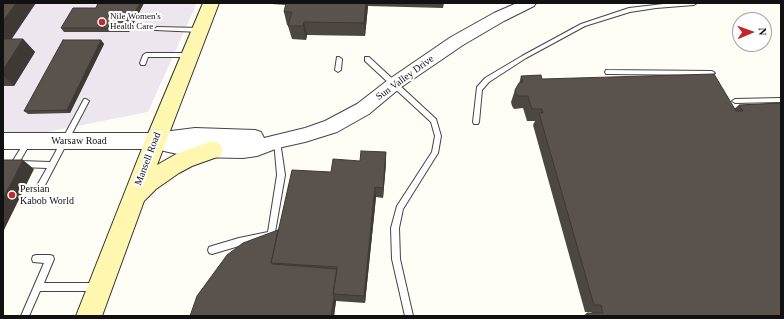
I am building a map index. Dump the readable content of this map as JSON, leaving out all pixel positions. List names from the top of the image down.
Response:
{
  "streets": {
    "main road": ["Mansell Road"],
    "street": ["Sun Valley Drive", "Warsaw Road"]
  },
  "crossings": [
    ["Sun Valley Drive", "Warsaw Road"],
    ["Sun Valley Drive", "Mansell Road"],
    ["Warsaw Road", "Mansell Road"]
  ],
  "places": ["Nile Women's Health Care", "Persian Kabob World"],
  "north": "right"
}
